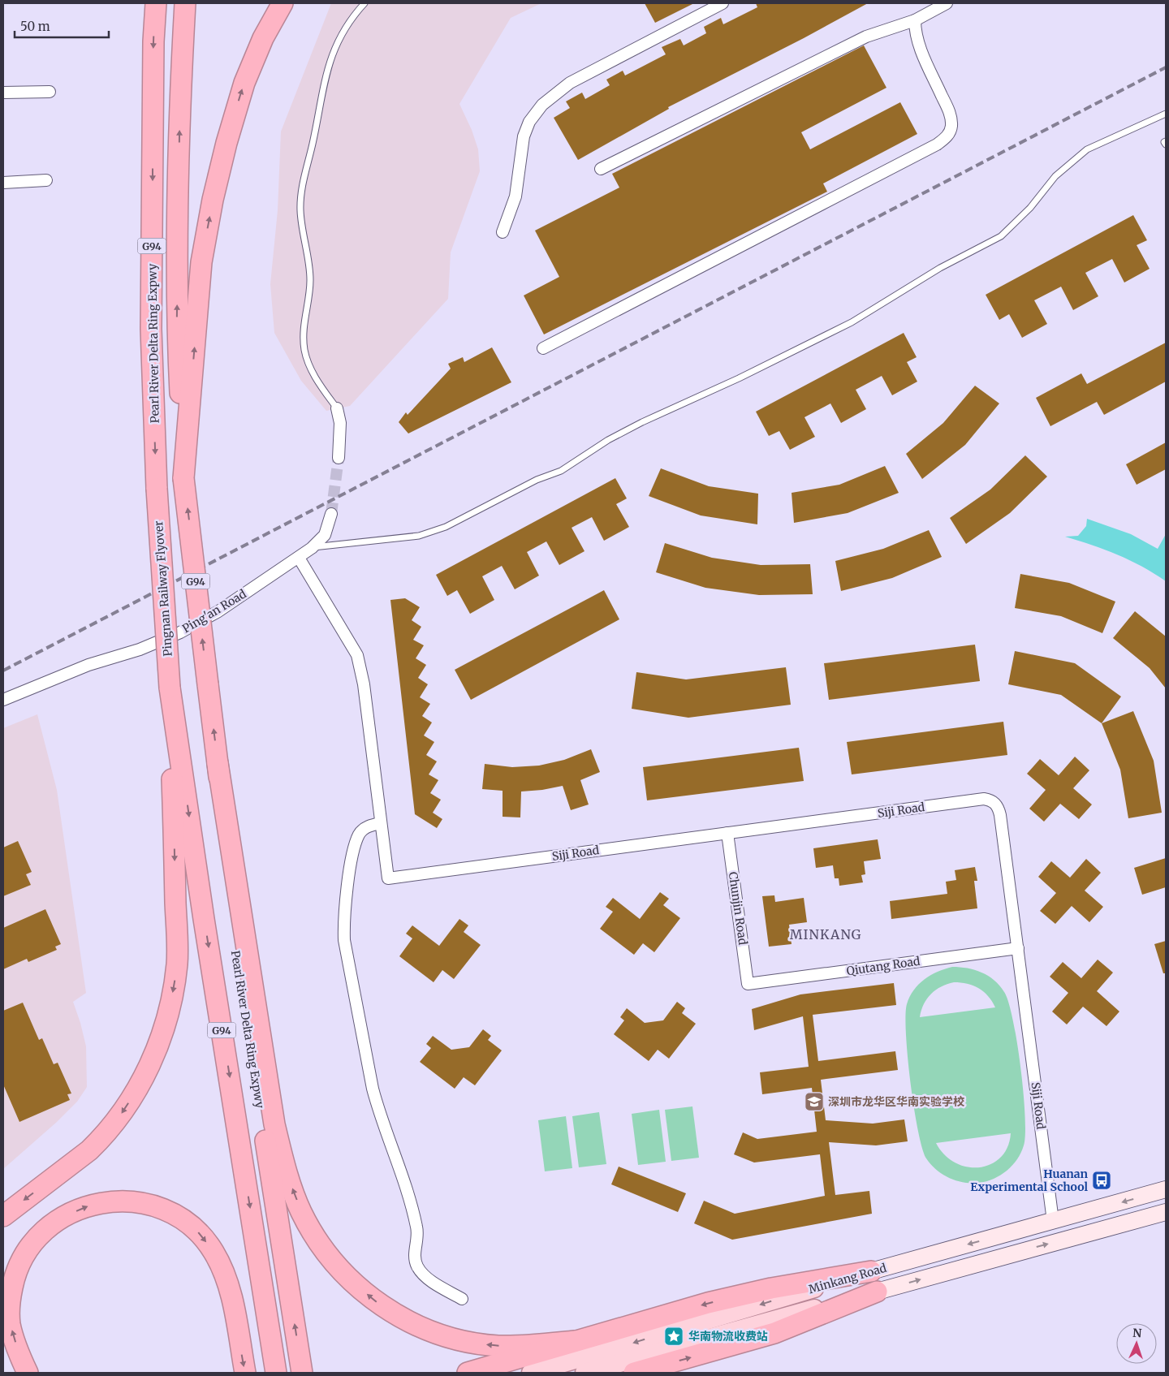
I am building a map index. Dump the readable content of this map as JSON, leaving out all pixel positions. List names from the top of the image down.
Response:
{
  "streets": {
    "highway": ["G94", "Pearl River Delta Ring Expwy", "Pingnan Railway Flyover"],
    "main road": ["Minkang Road"],
    "street": [
      "Ping'an Road",
      "Siji Road",
      "Chunjin Road",
      "Qiutang Road"
    ]
  },
  "crossings": [
    ["G94", "Pingnan Railway Flyover"],
    ["Pearl River Delta Ring Expwy", "Pingnan Railway Flyover"],
    ["Siji Road", "Chunjin Road"],
    ["Siji Road", "Qiutang Road"],
    ["Siji Road", "Minkang Road"],
    ["Chunjin Road", "Qiutang Road"]
  ],
  "districts": ["MINKANG"],
  "places": {
    "school or university": ["深圳市龙华区华南实验学校"],
    "bus stop": ["Huanan Experimental School"],
    "place": ["华南物流收费站"]
  },
  "scale_bar": "50 m",
  "north": "top"
}
